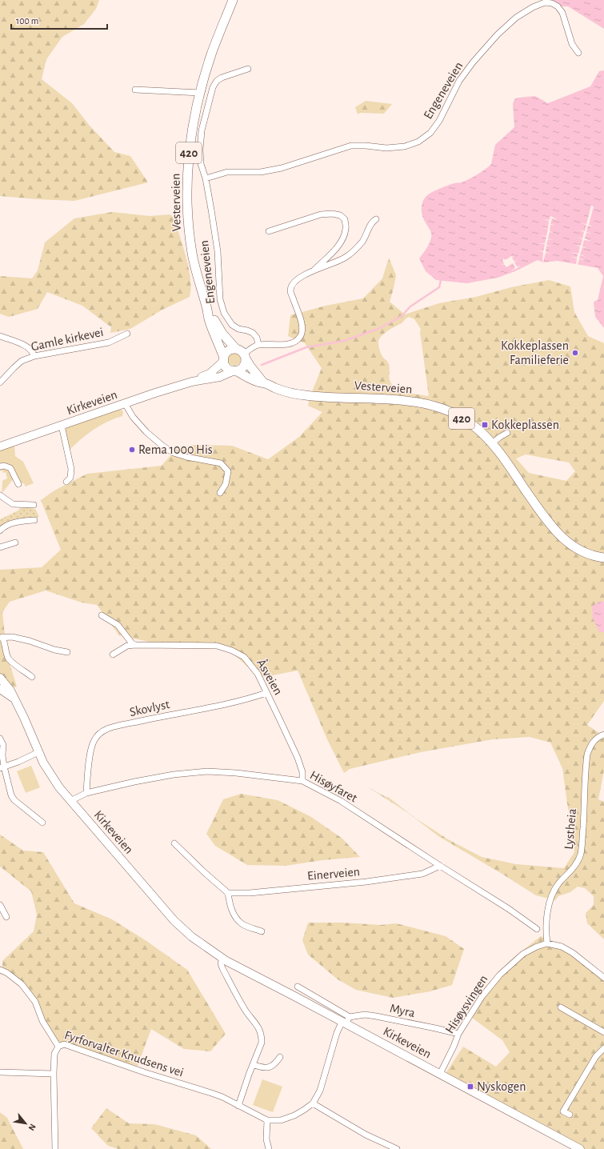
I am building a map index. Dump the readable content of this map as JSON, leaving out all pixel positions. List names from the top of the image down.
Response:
{
  "streets": {
    "main road": ["420", "Vesterveien", "Kirkeveien"],
    "street": [
      "Engeneveien",
      "Gamle kirkevei",
      "Åsveien",
      "Skovlyst",
      "Hisøyfaret",
      "Lystheia",
      "Einerveien",
      "Hisøysvingen",
      "Myra",
      "Fyrforvalter Knudsens vei"
    ]
  },
  "crossings": [
    ["420", "Vesterveien"],
    ["420", "Kirkeveien"],
    ["Vesterveien", "Kirkeveien"],
    ["Kirkeveien", "Hisøyfaret"],
    ["Kirkeveien", "Hisøysvingen"],
    ["Kirkeveien", "Fyrforvalter Knudsens vei"],
    ["Åsveien", "Skovlyst"],
    ["Åsveien", "Hisøyfaret"],
    ["Skovlyst", "Hisøyfaret"],
    ["Hisøyfaret", "Einerveien"],
    ["Lystheia", "Hisøysvingen"],
    ["Hisøysvingen", "Myra"]
  ],
  "places": {
    "other": ["Kokkeplassen Familieferie", "Rema 1000 His"],
    "transit": ["Kokkeplassen", "Nyskogen"]
  },
  "scale_bar": "100 m",
  "north": "bottom right"
}
